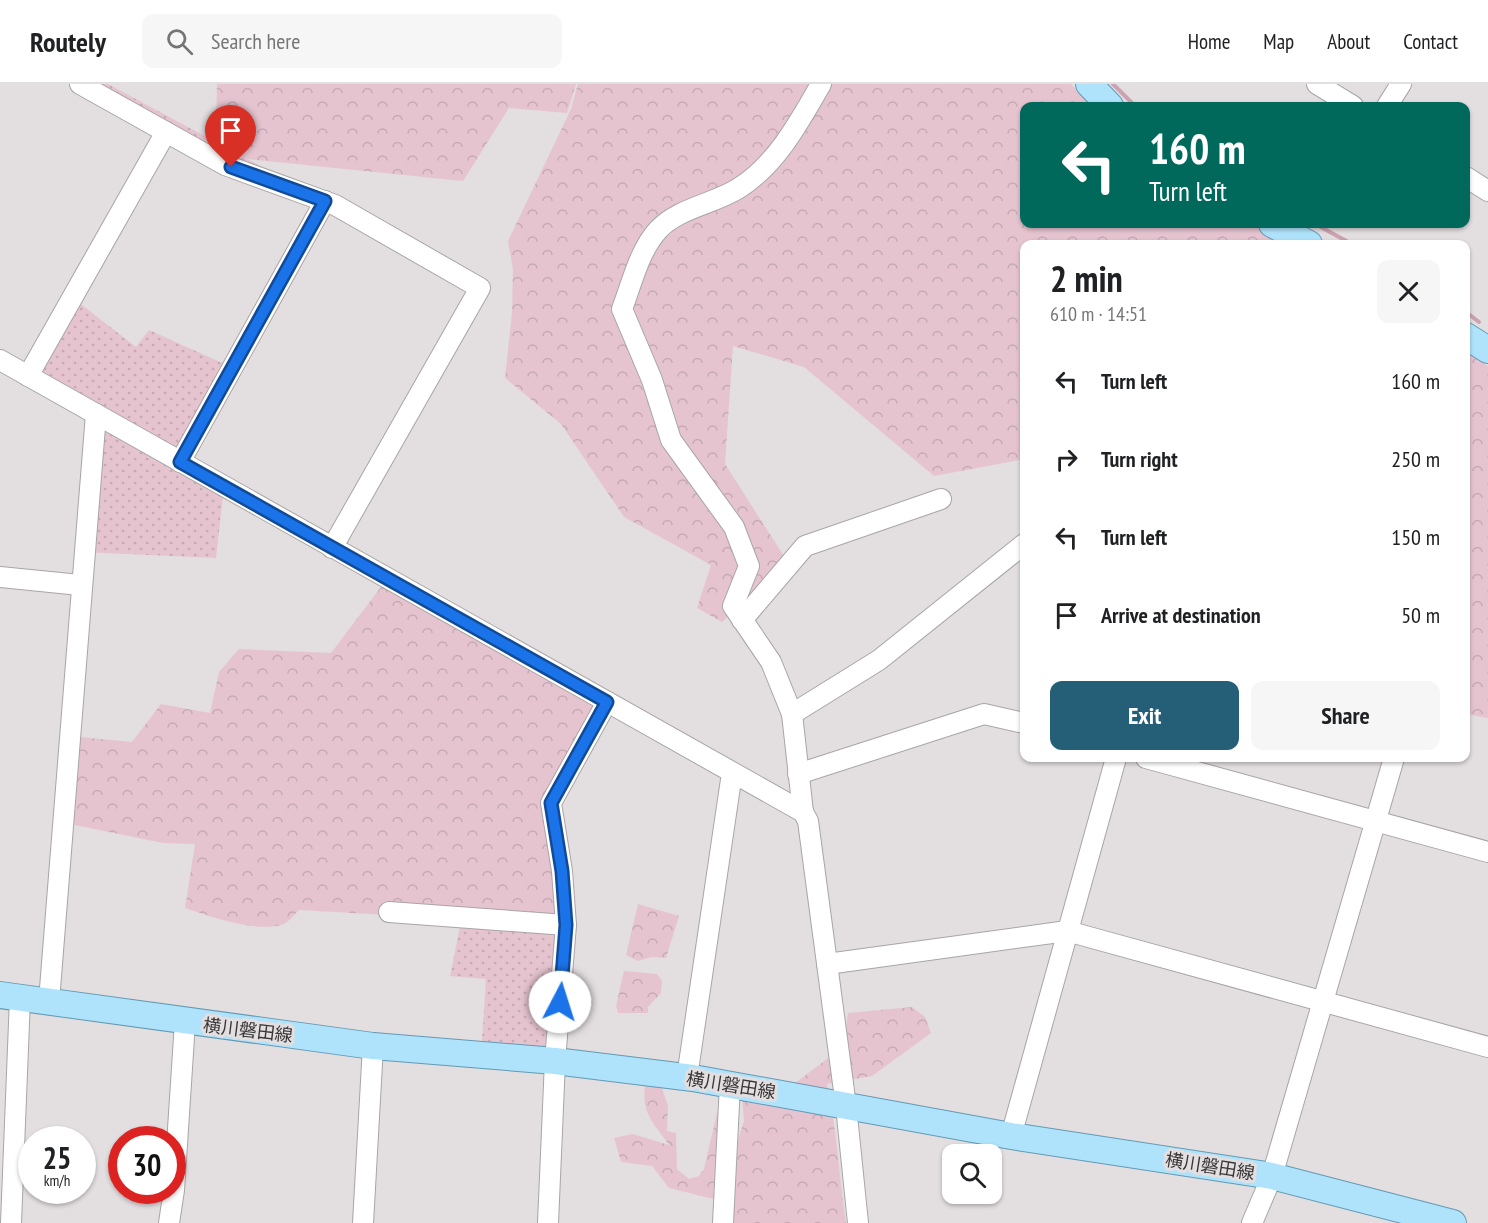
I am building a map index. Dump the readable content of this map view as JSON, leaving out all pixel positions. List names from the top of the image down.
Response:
{
  "streets": {
    "main road": ["横川磐田線"]
  },
  "page": {
    "header": "Routely",
    "search": "Search here",
    "nav": [
      "Home",
      "Map",
      "About",
      "Contact"
    ],
    "turn": ["160 m", "Turn left"],
    "heading": ["2 min", "610 m · 14:51"],
    "list": [
      {
        "name": "Turn left",
        "value": "160 m"
      },
      {
        "name": "Turn right",
        "value": "250 m"
      },
      {
        "name": "Turn left",
        "value": "150 m"
      },
      {
        "name": "Arrive at destination",
        "value": "50 m"
      }
    ],
    "buttons": ["Exit", "Share"],
    "speed": "25 km/h",
    "limit": "30"
  }
}
